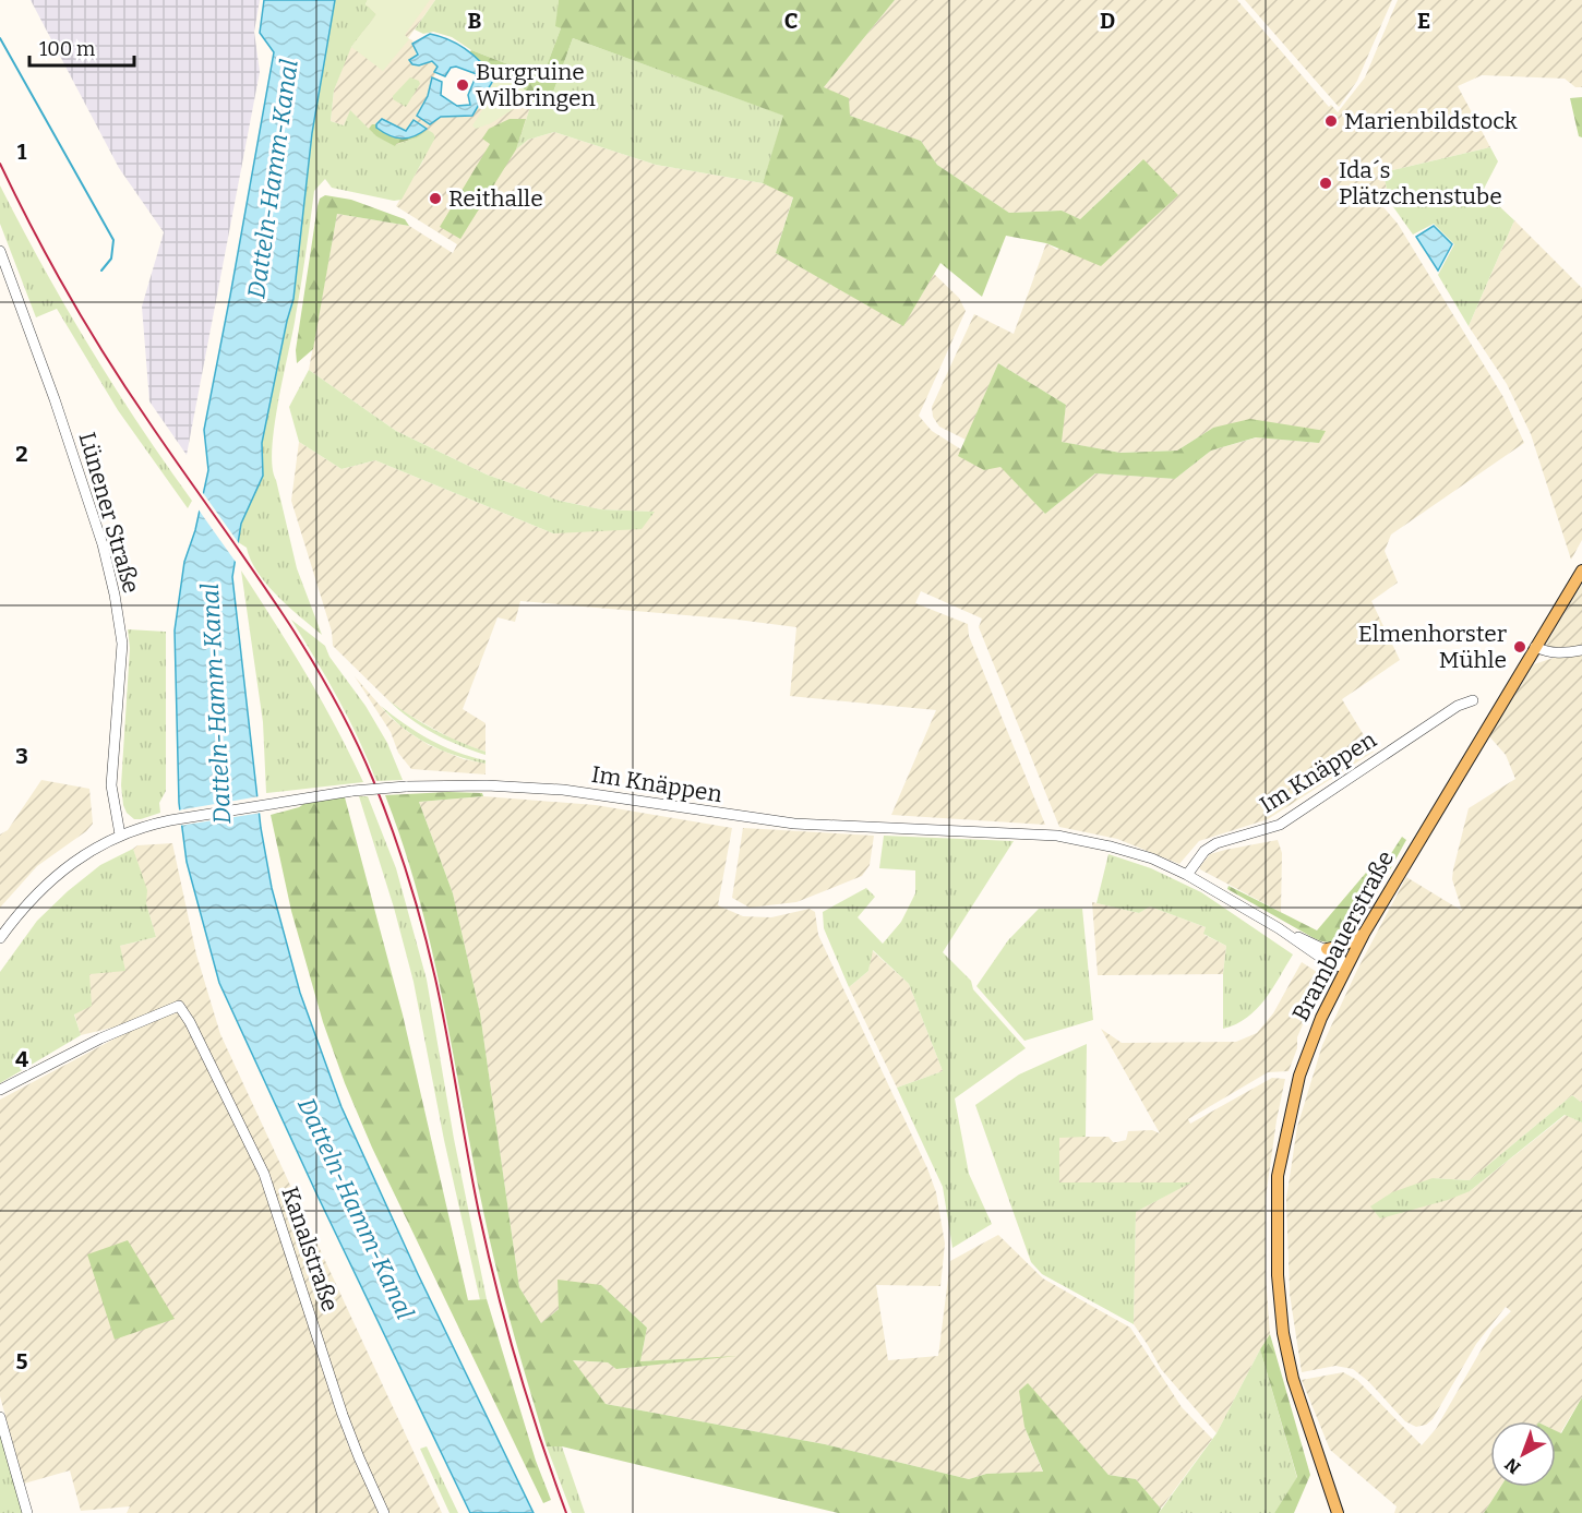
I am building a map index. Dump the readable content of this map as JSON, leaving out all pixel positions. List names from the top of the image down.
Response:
{
  "streets": {
    "main road": ["Brambauerstraße"],
    "street": ["Lünener Straße", "Im Knäppen", "Kanalstraße"]
  },
  "crossings": [
    ["Lünener Straße", "Im Knäppen"],
    ["Im Knäppen", "Brambauerstraße"]
  ],
  "water": ["Datteln-Hamm-Kanal"],
  "places": [
    "Burgruine Wilbringen",
    "Marienbildstock",
    "Ida´s Plätzchenstube",
    "Reithalle",
    "Elmenhorster Mühle"
  ],
  "scale_bar": "100 m",
  "north": "bottom left",
  "grid": {
    "columns": [
      "B",
      "C",
      "D",
      "E"
    ],
    "rows": [
      "1",
      "2",
      "3",
      "4",
      "5"
    ]
  }
}
